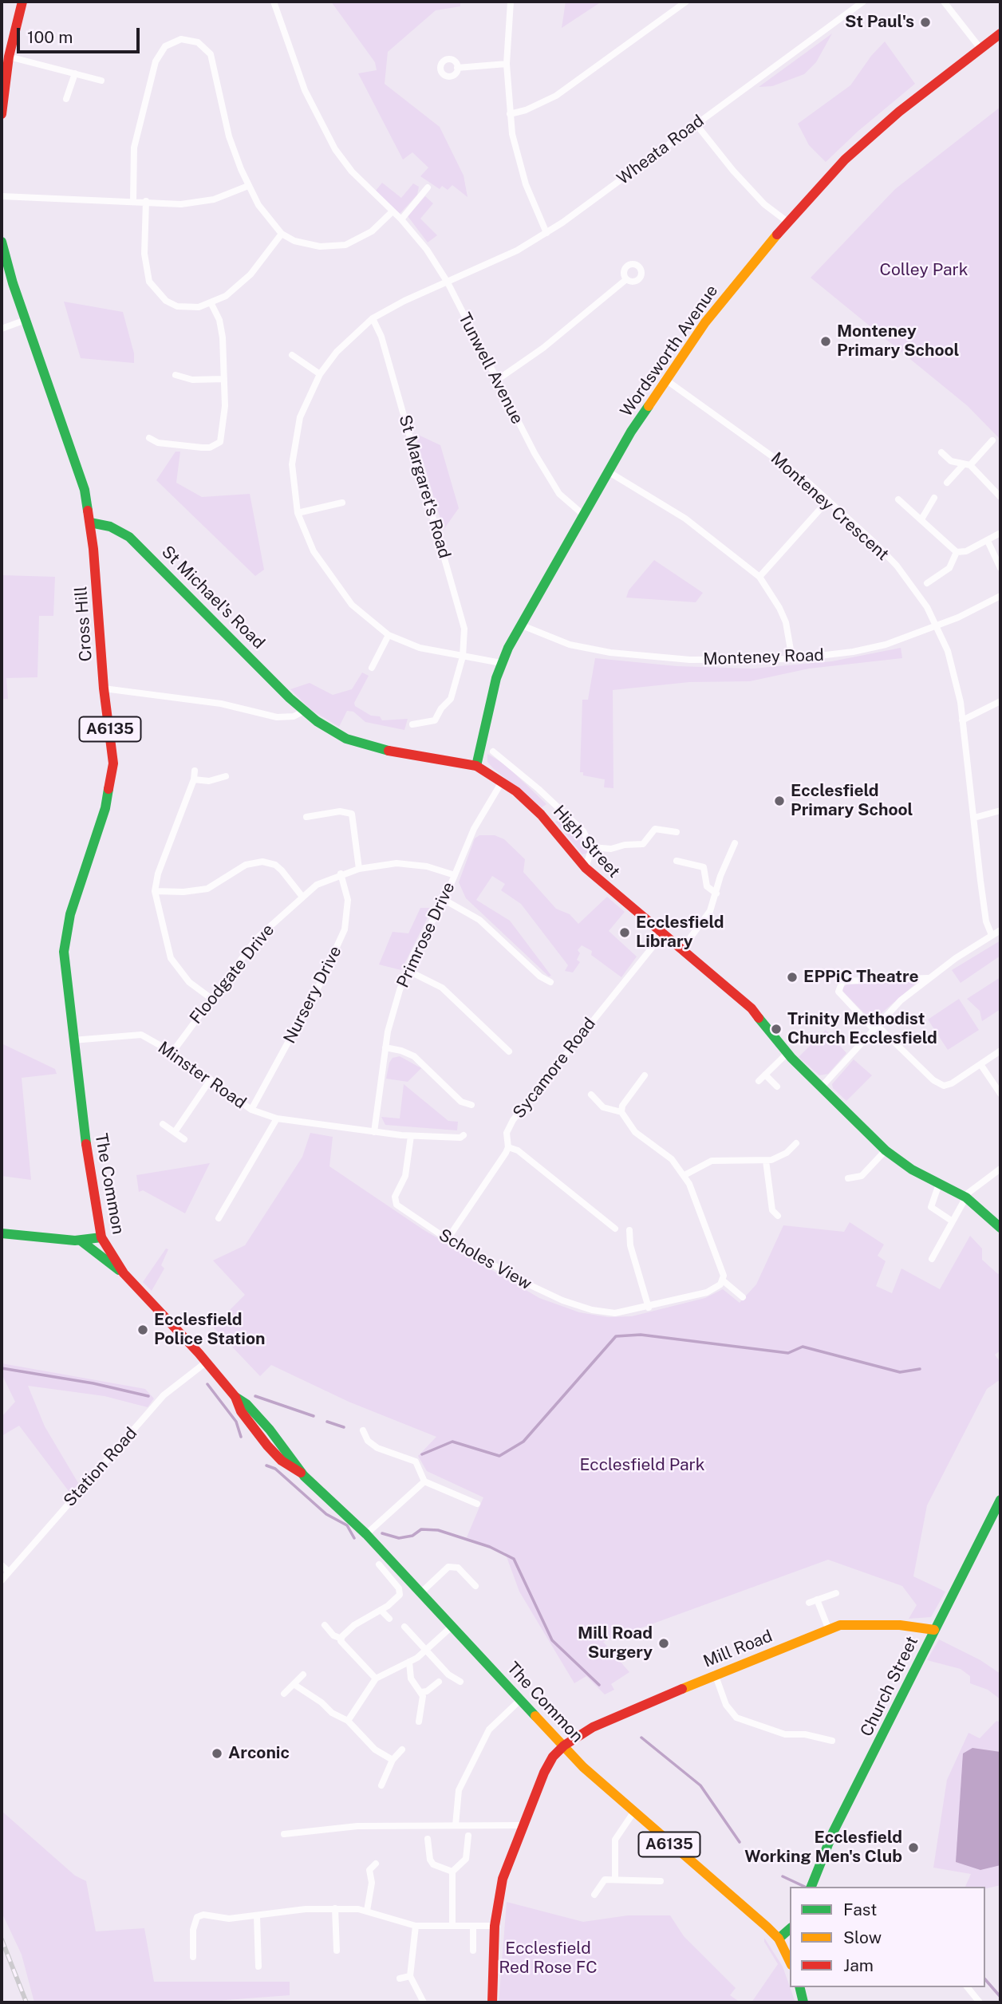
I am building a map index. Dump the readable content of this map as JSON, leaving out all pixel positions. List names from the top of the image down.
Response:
{
  "streets": {
    "main road": [
      "Wordsworth Avenue",
      "St Michael's Road",
      "Cross Hill",
      "A6135",
      "High Street",
      "The Common",
      "Mill Road",
      "Church Street"
    ],
    "street": [
      "Wheata Road",
      "Tunwell Avenue",
      "St Margaret's Road",
      "Monteney Crescent",
      "Monteney Road",
      "Primrose Drive",
      "Floodgate Drive",
      "Nursery Drive",
      "Sycamore Road",
      "Minster Road",
      "Scholes View",
      "Station Road"
    ]
  },
  "crossings": [
    ["Wheata Road", "Wordsworth Avenue"],
    ["Wheata Road", "Tunwell Avenue"],
    ["Wheata Road", "St Margaret's Road"],
    ["Wordsworth Avenue", "Tunwell Avenue"],
    ["Wordsworth Avenue", "Monteney Crescent"],
    ["Wordsworth Avenue", "Monteney Road"],
    ["Wordsworth Avenue", "High Street"],
    ["Monteney Crescent", "Monteney Road"],
    ["St Michael's Road", "Cross Hill"],
    ["St Michael's Road", "High Street"],
    ["Cross Hill", "A6135"],
    ["Cross Hill", "The Common"],
    ["A6135", "The Common"],
    ["High Street", "Primrose Drive"],
    ["High Street", "Sycamore Road"],
    ["Primrose Drive", "Floodgate Drive"],
    ["Primrose Drive", "Minster Road"],
    ["Floodgate Drive", "Nursery Drive"],
    ["Floodgate Drive", "Minster Road"],
    ["Nursery Drive", "Minster Road"],
    ["Sycamore Road", "Scholes View"],
    ["Minster Road", "The Common"],
    ["Minster Road", "Scholes View"],
    ["The Common", "Station Road"],
    ["The Common", "Mill Road"],
    ["Mill Road", "Church Street"]
  ],
  "parks": ["Colley Park", "Ecclesfield Park", "Ecclesfield Red Rose FC"],
  "places": [
    "St Paul's",
    "Monteney Primary School",
    "Ecclesfield Primary School",
    "Ecclesfield Library",
    "EPPiC Theatre",
    "Trinity Methodist Church Ecclesfield",
    "Ecclesfield Police Station",
    "Mill Road Surgery",
    "Arconic",
    "Ecclesfield Working Men's Club"
  ],
  "legend": ["Fast", "Slow", "Jam"],
  "scale_bar": "100 m"
}
